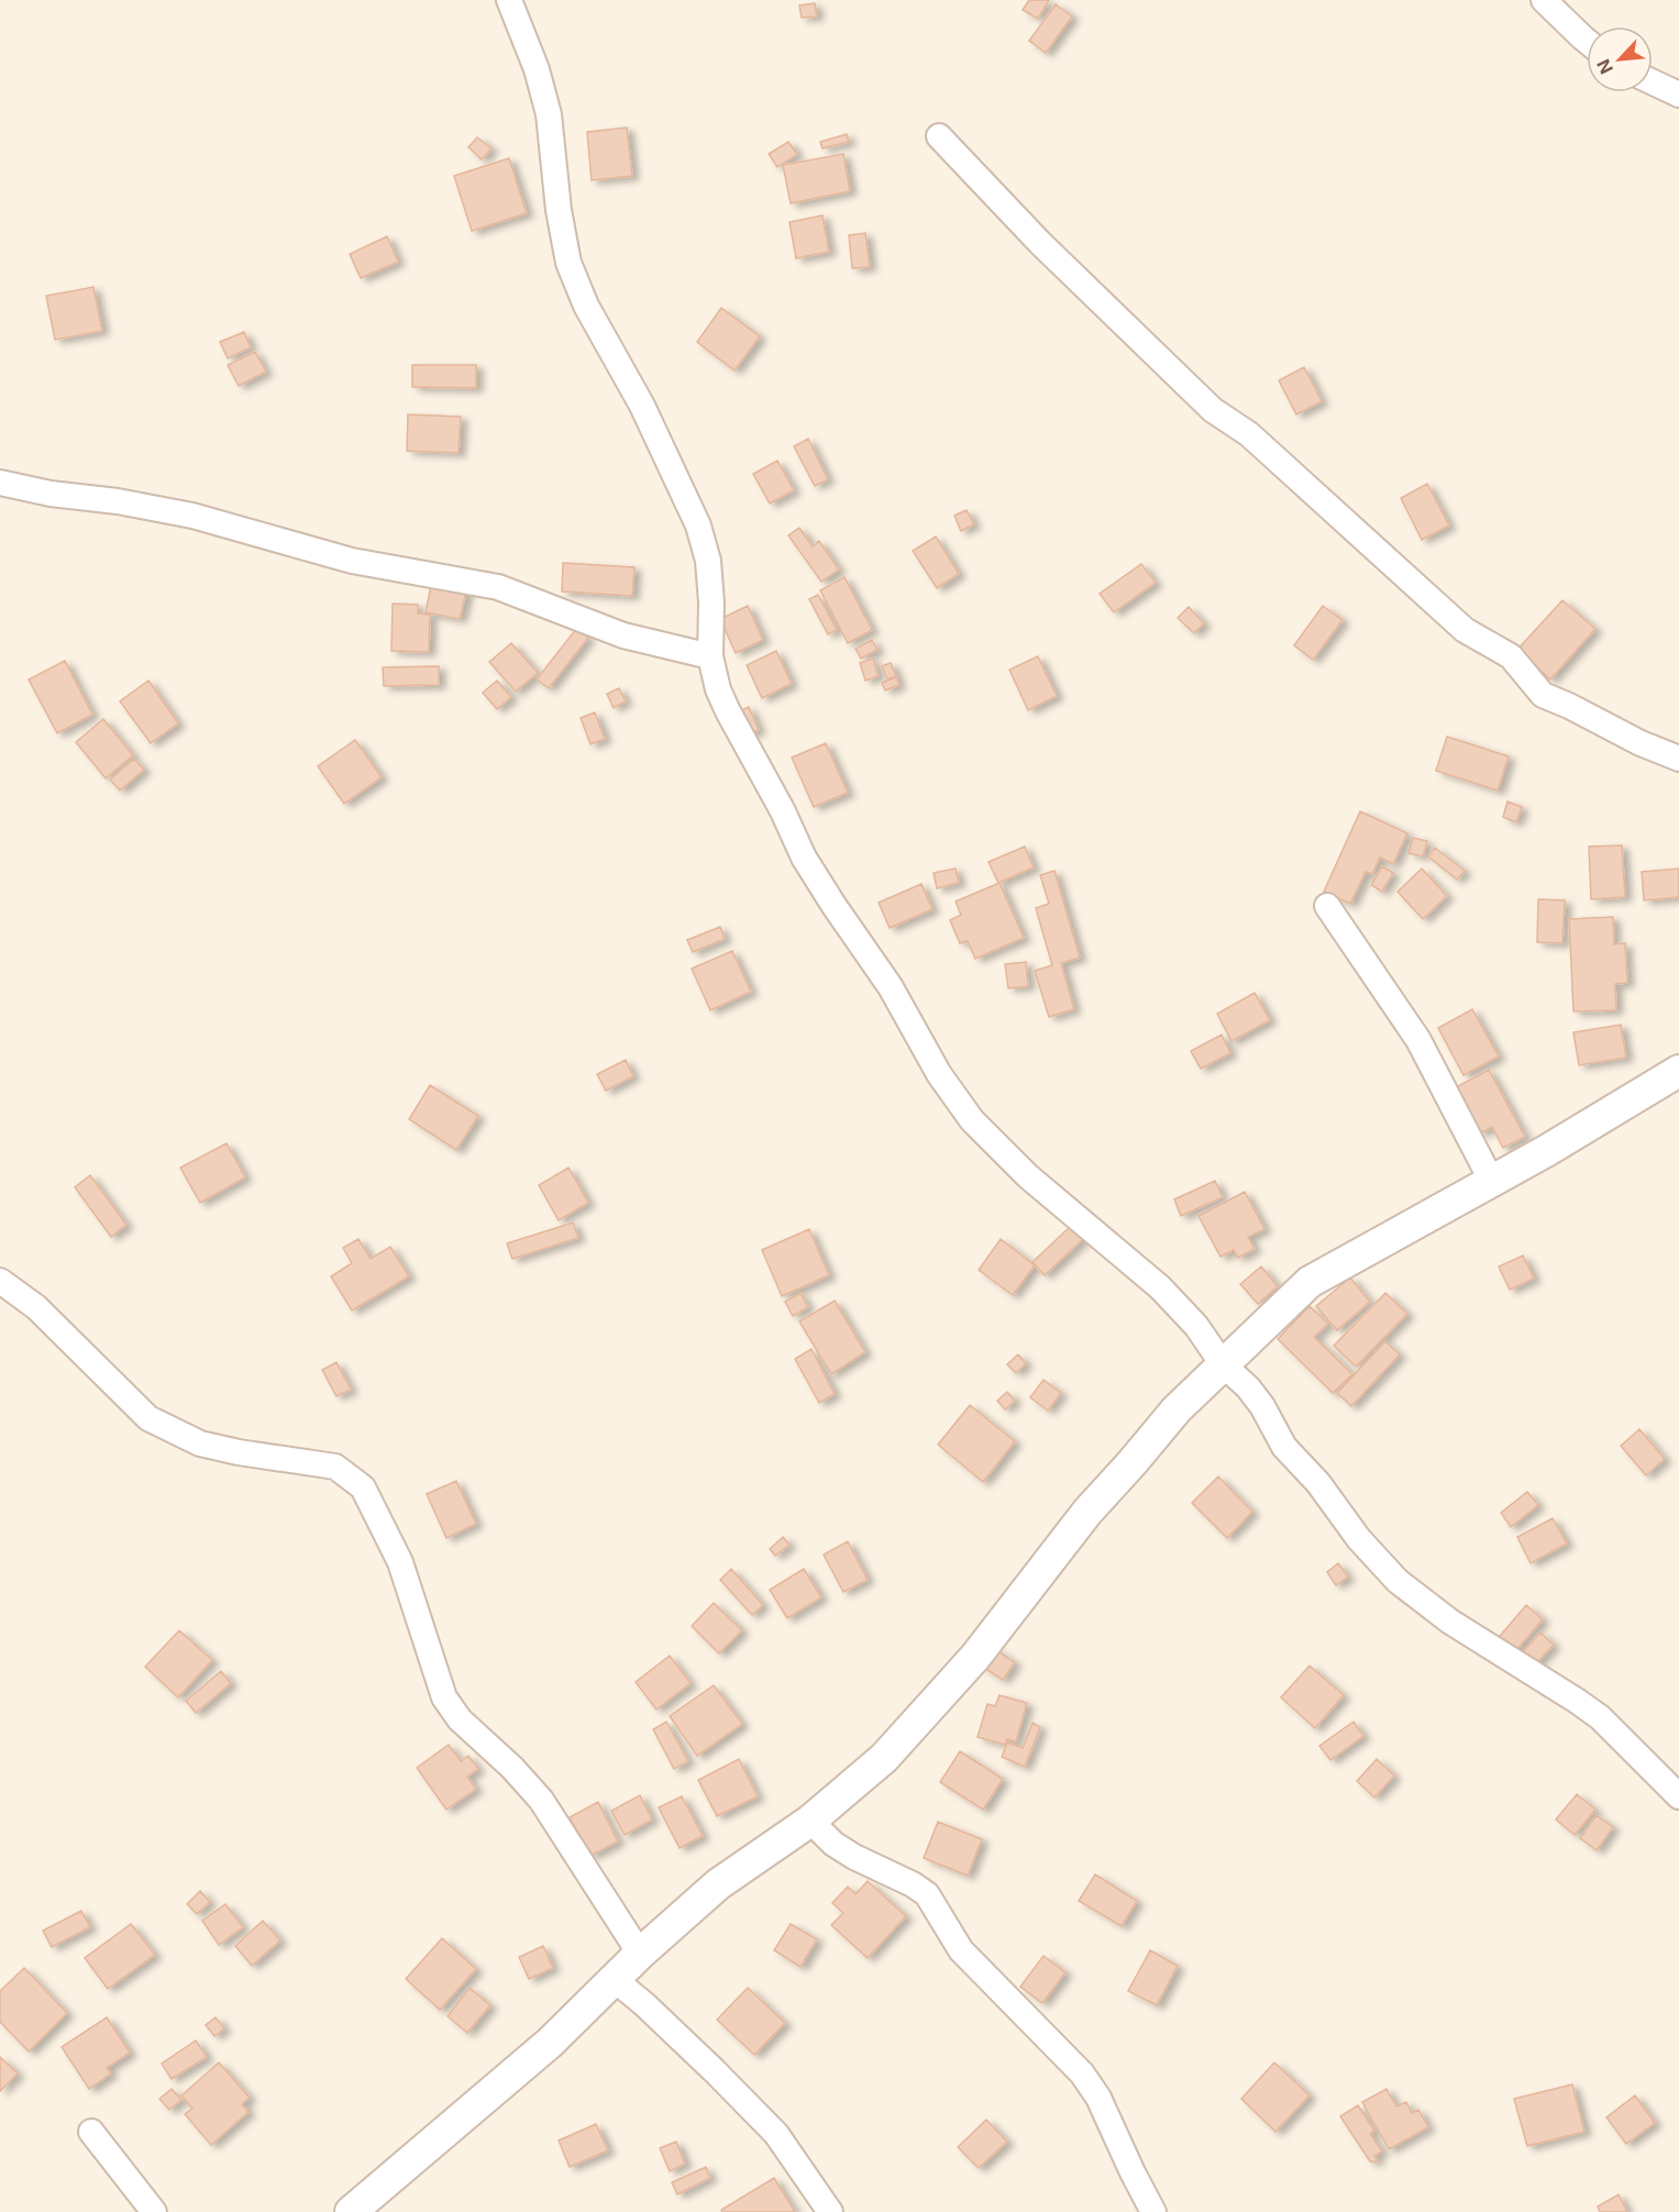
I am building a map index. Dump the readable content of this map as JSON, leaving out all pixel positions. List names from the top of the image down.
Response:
{
  "north": "bottom left"
}
